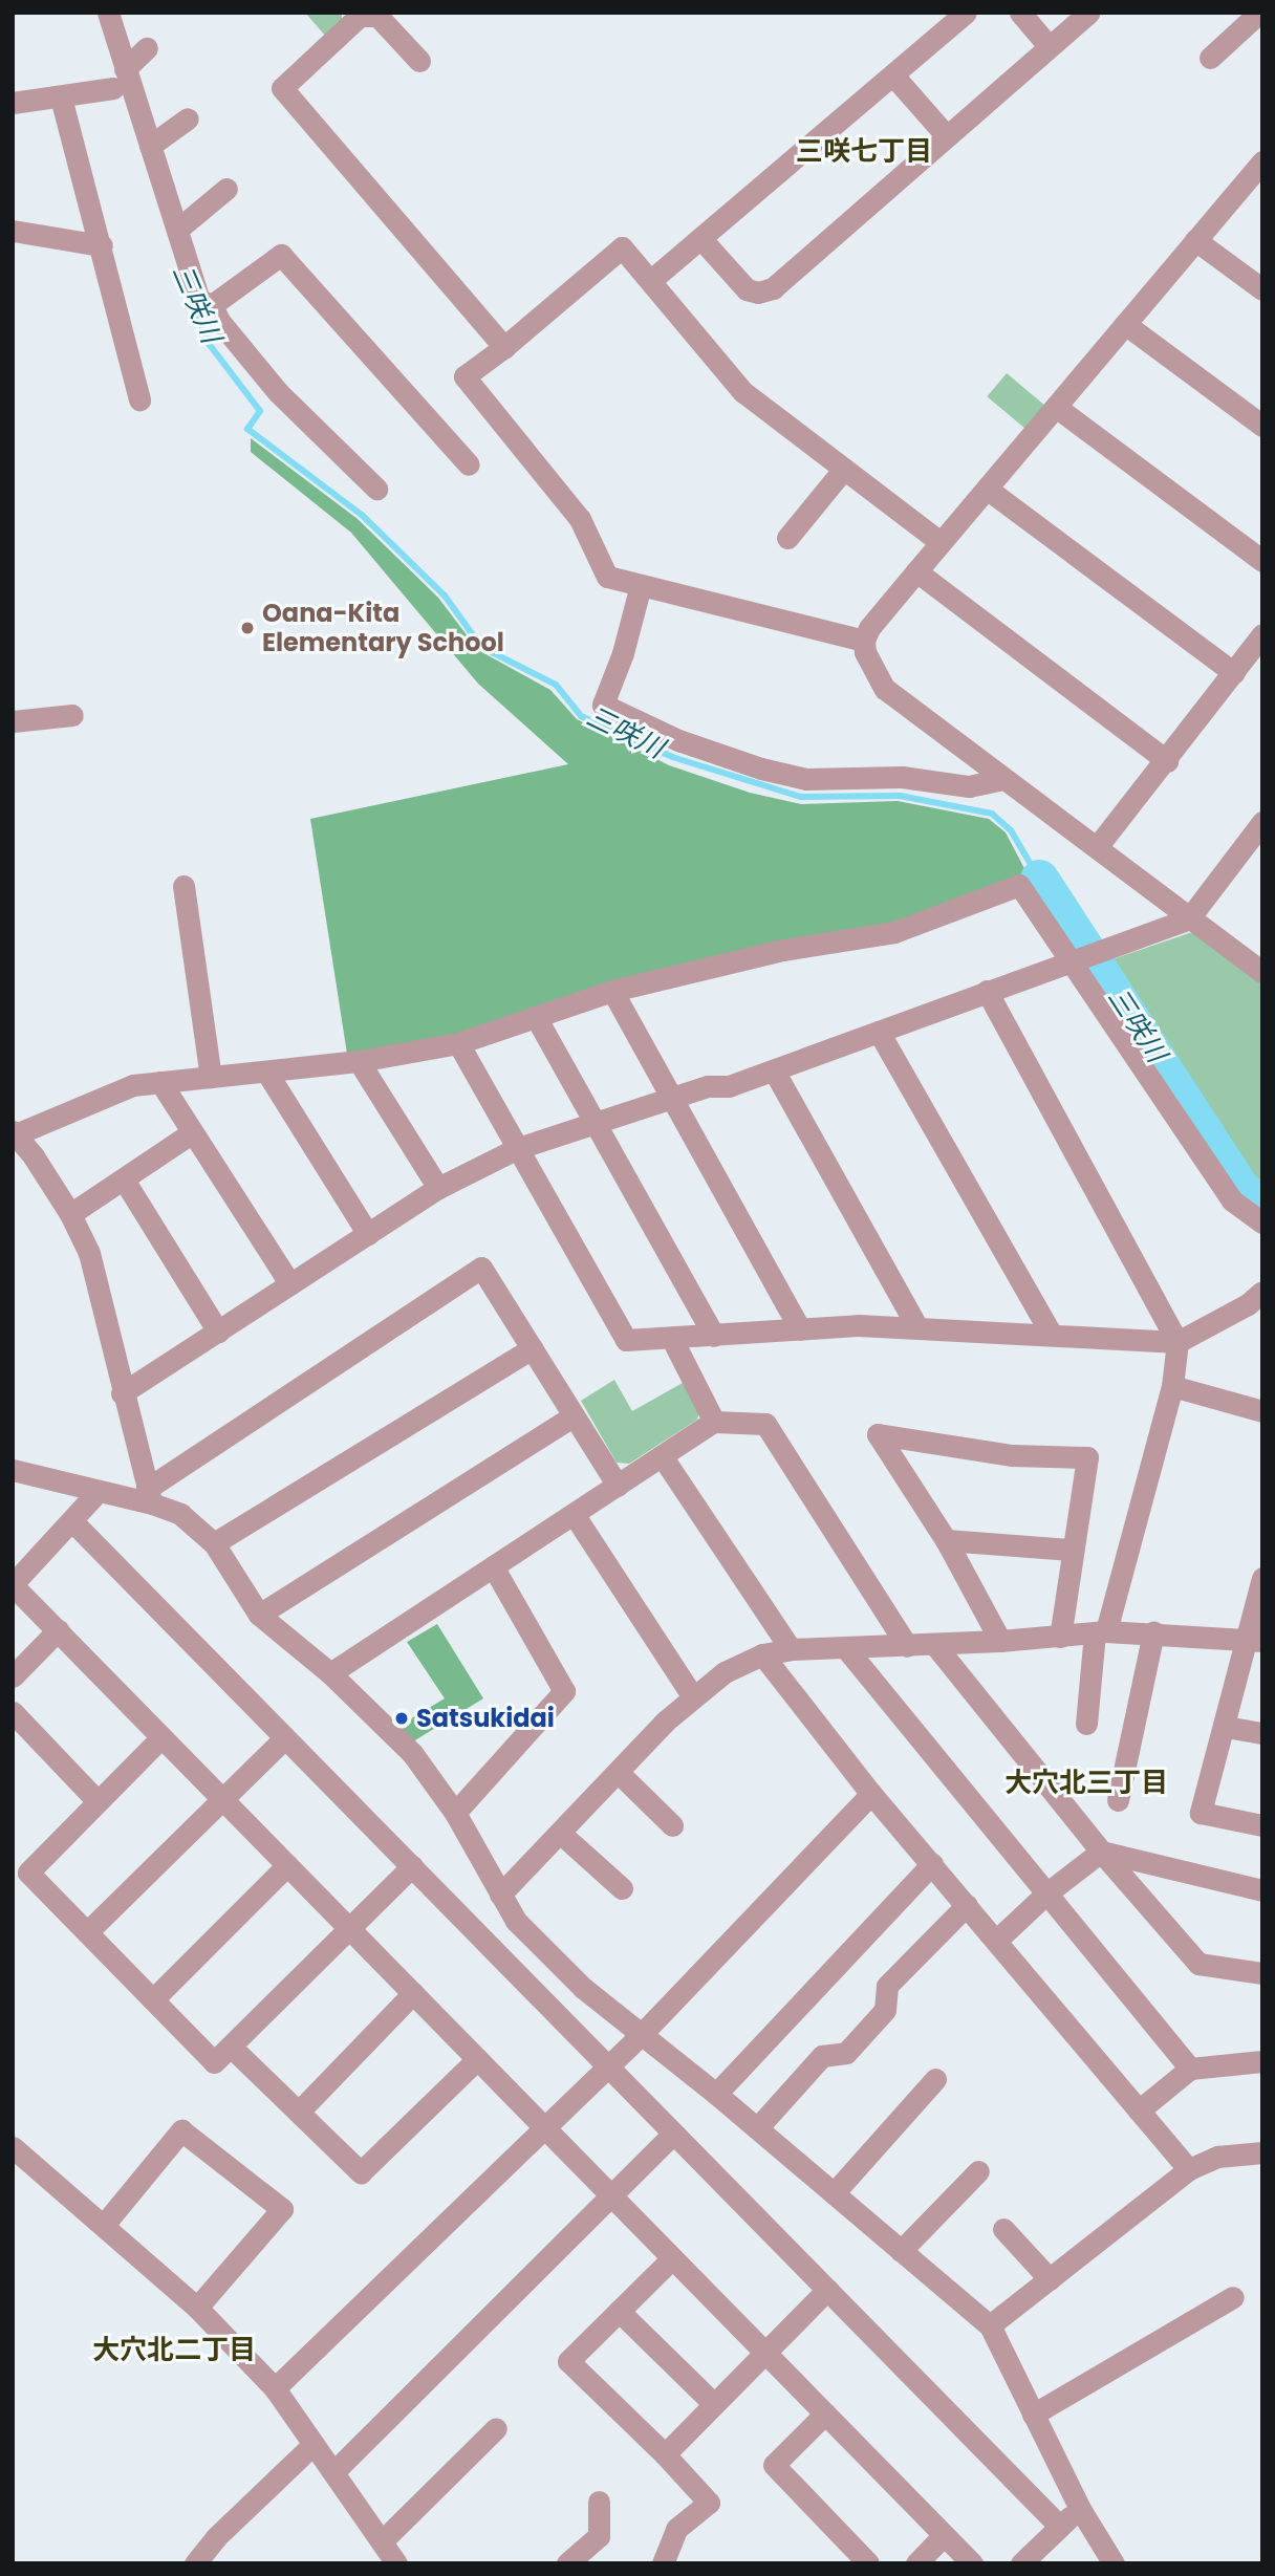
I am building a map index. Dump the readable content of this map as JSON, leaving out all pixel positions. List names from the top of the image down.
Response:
{
  "districts": ["三咲七丁目", "大穴北三丁目", "大穴北二丁目"],
  "water": ["三咲川"],
  "places": ["Oana-Kita Elementary School", "Satsukidai"]
}
